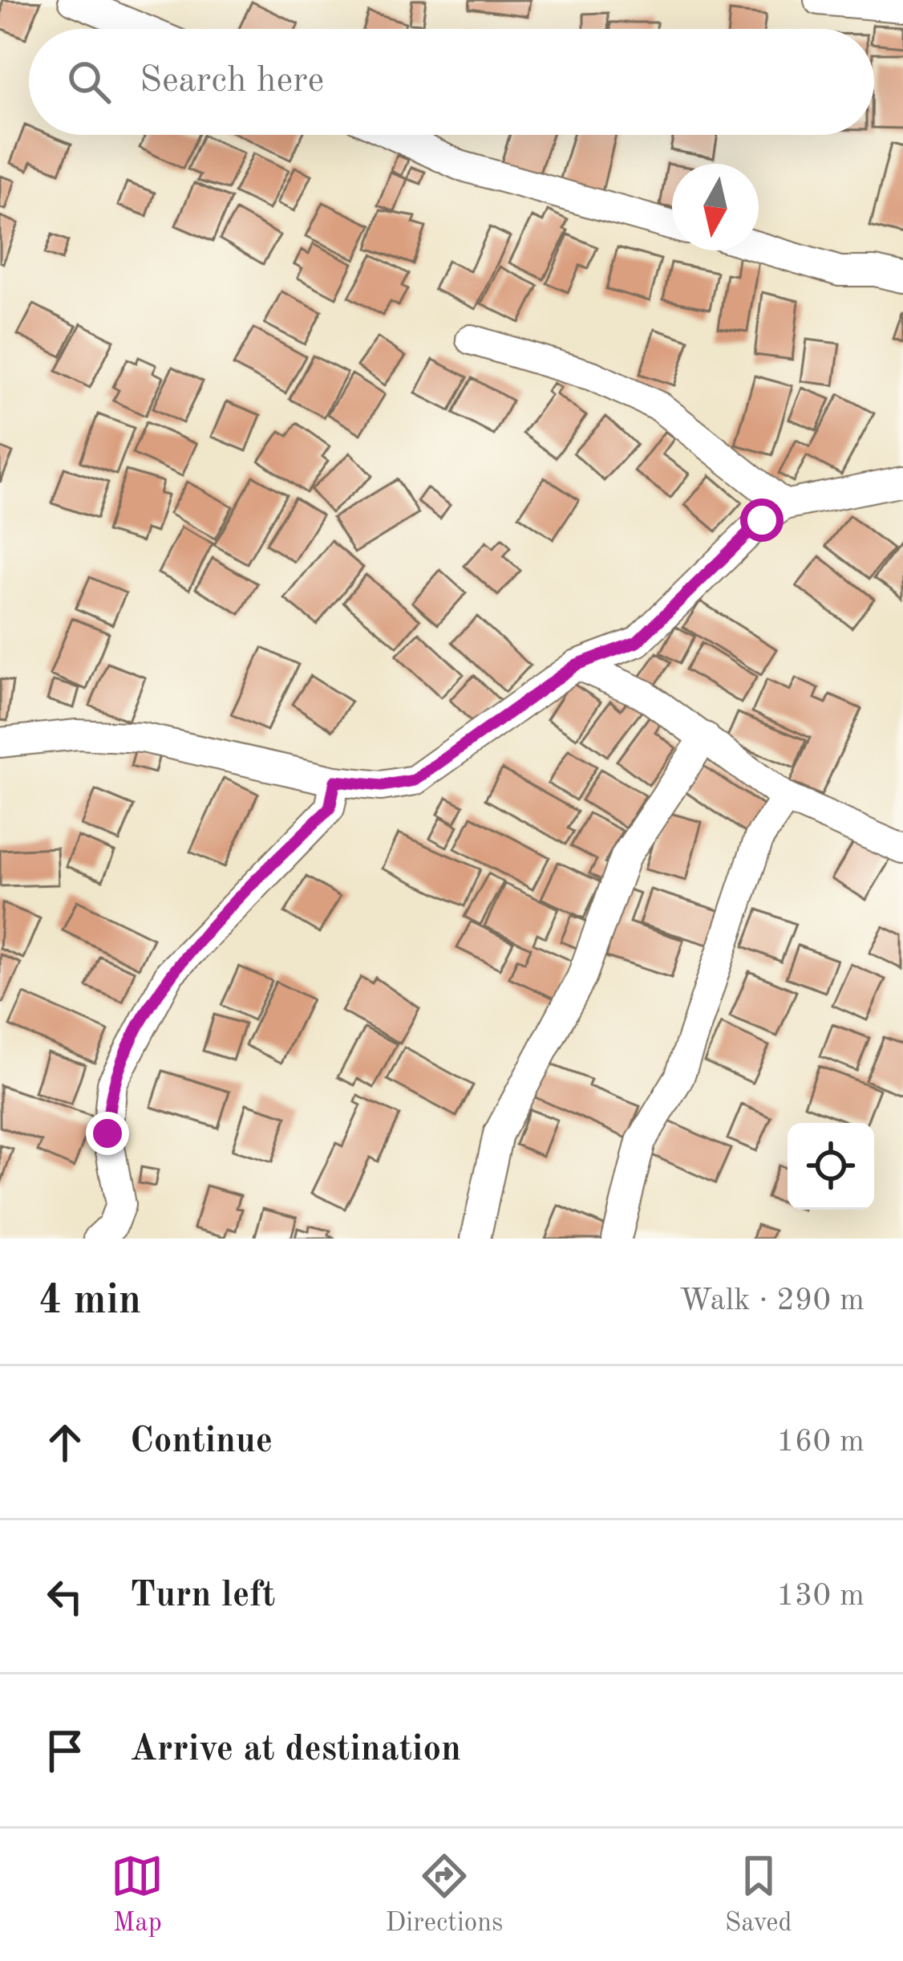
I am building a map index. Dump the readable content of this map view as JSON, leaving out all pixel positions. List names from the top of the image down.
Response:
{
  "north": "bottom",
  "page": {
    "search": "Search here",
    "heading": ["4 min", "Walk · 290 m"],
    "list": [
      ["Continue", "160 m"],
      ["Turn left", "130 m"],
      "Arrive at destination"
    ],
    "nav": ["Map", "Directions", "Saved"]
  }
}
